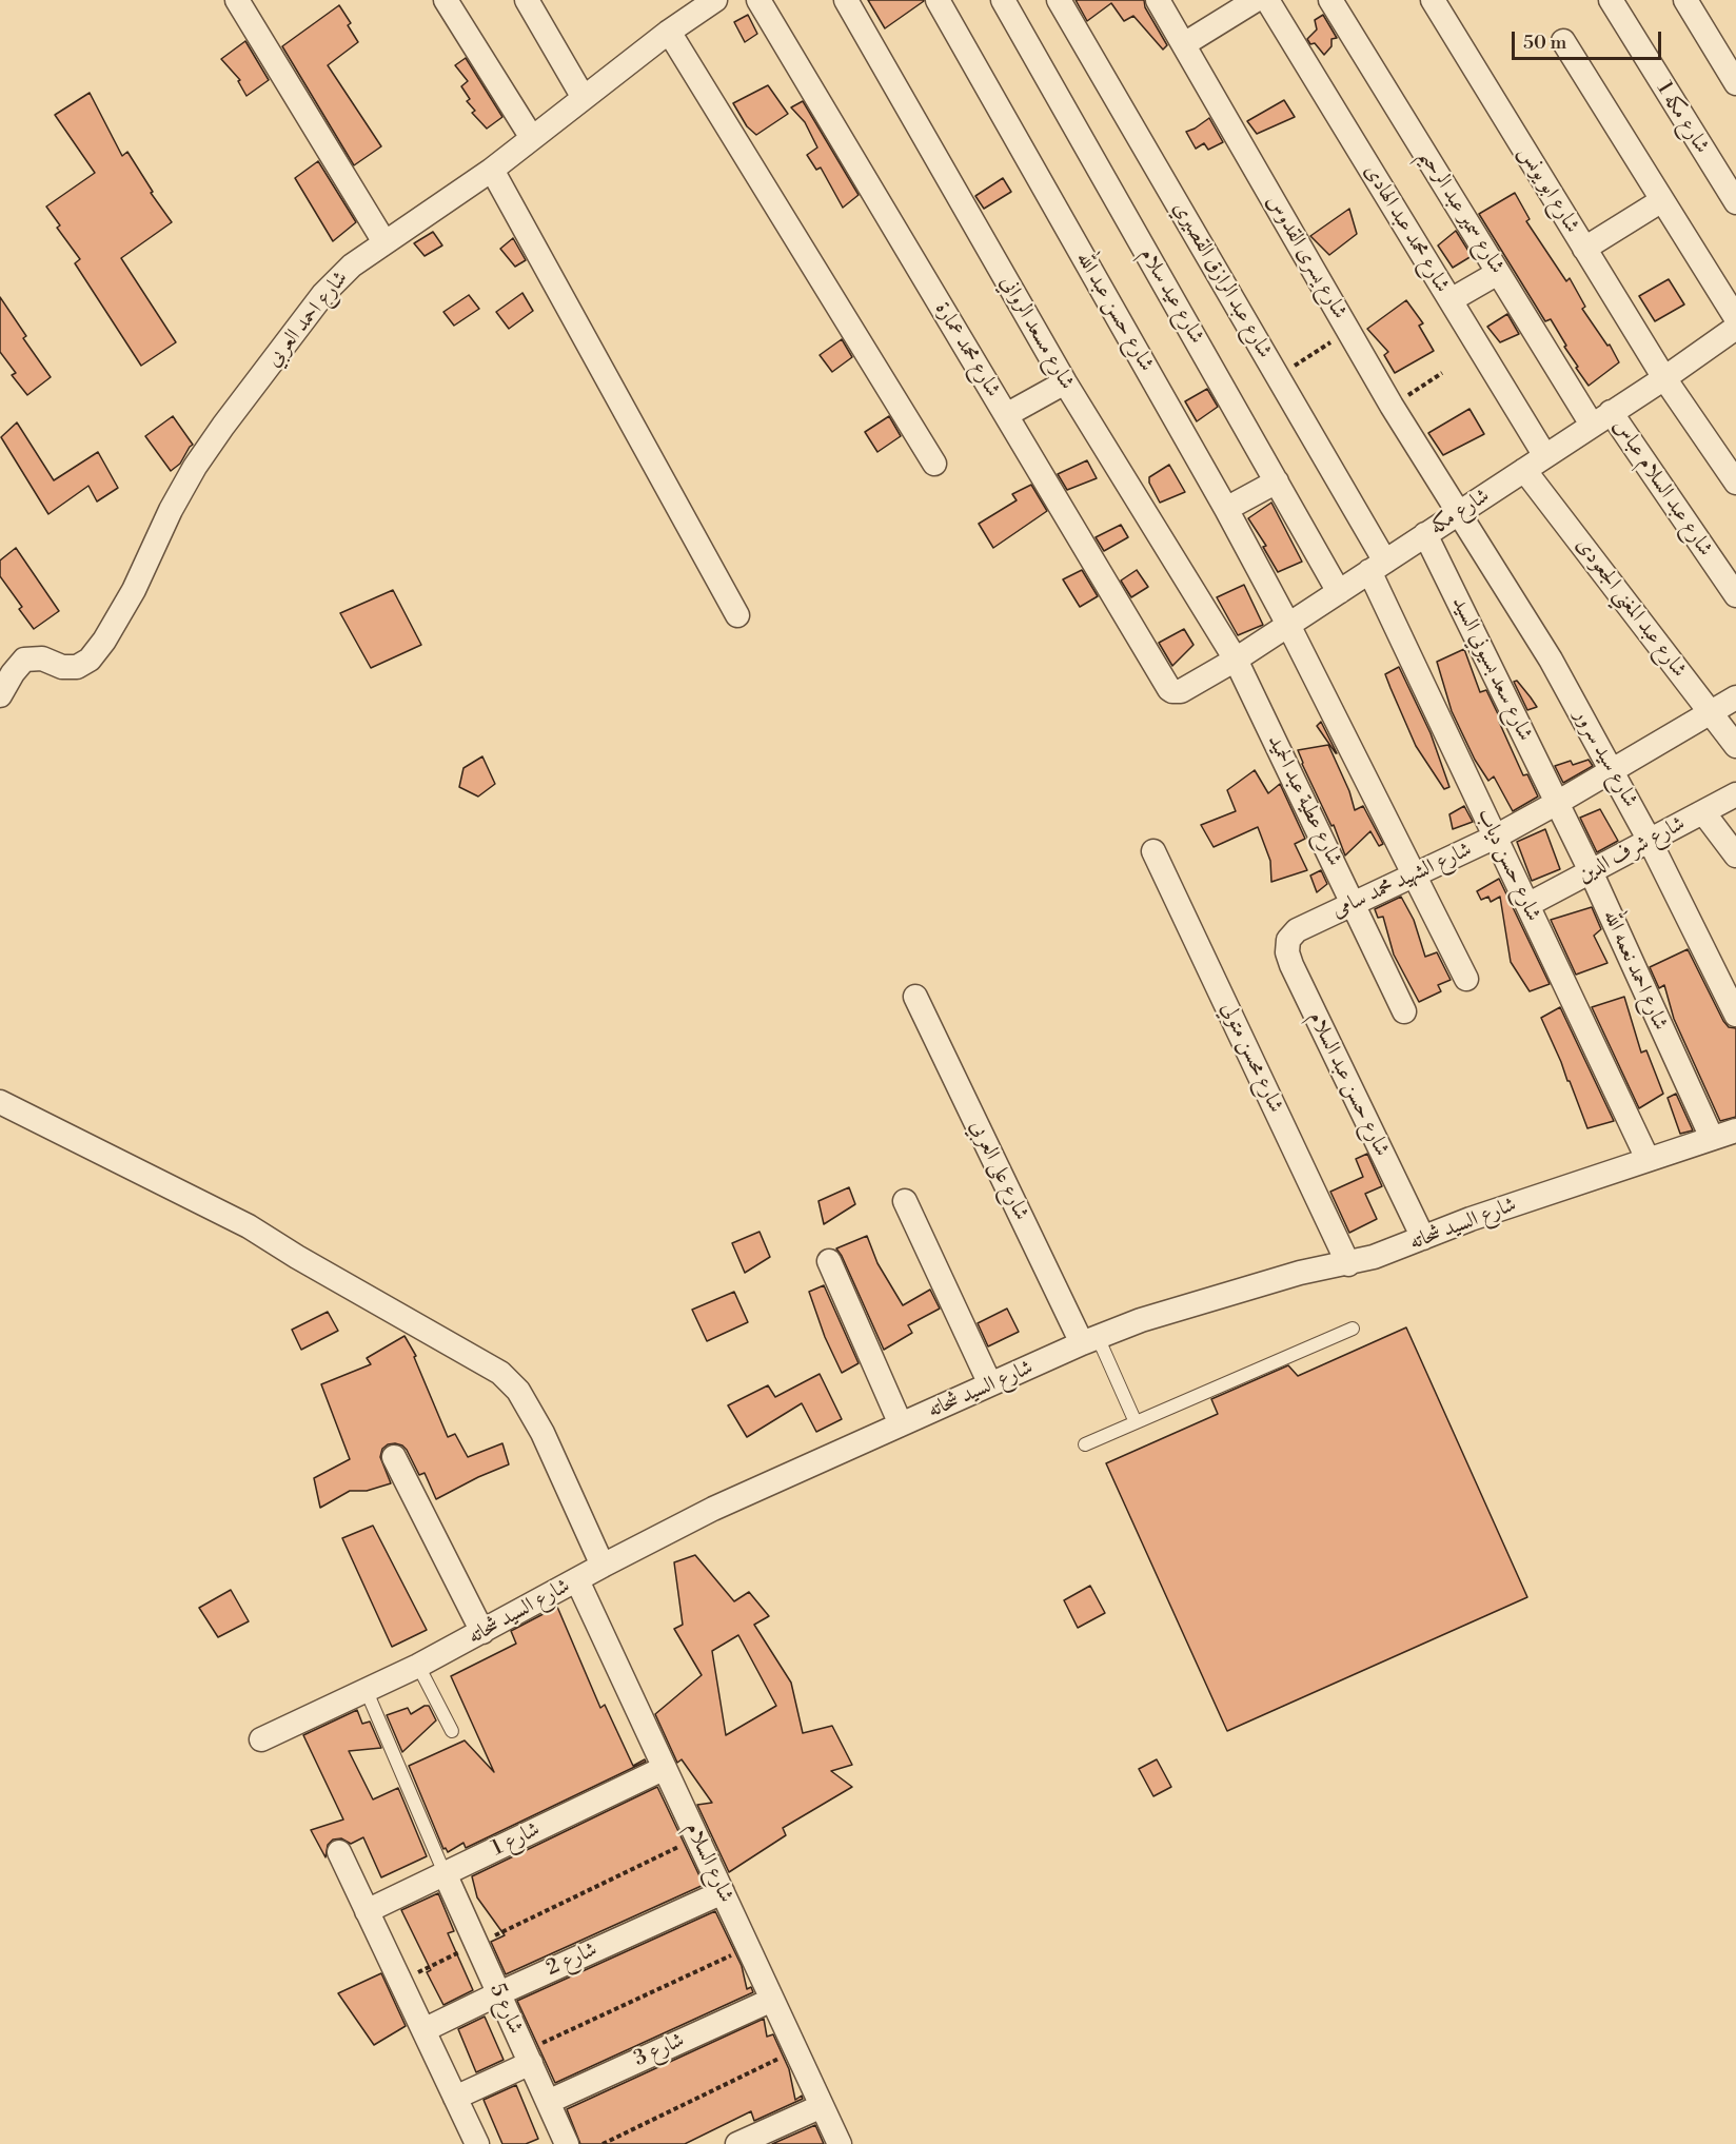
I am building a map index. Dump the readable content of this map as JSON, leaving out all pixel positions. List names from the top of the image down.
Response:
{
  "streets": {
    "street": [
      "شارع مكه 1",
      "شارع ابو يونس",
      "شارع سمير عبد الرحيم",
      "شارع محمد عبد الهادى",
      "شارع يسرى القدوس",
      "شارع عبد الرازق القصيري",
      "شارع عيد سلام",
      "شارع حسن عبد الله",
      "شارع احمد العربي",
      "شارع مسعد الرواني",
      "شارع محمد عمارة",
      "شارع عبد السلام عباس",
      "شارع مكه",
      "شارع عبد المغني الجعودى",
      "شارع سعد بسيوني السيد",
      "شارع سيد سرور",
      "شارع عطية عبد الحميد",
      "شارع شرف الدين",
      "شارع حسن دياب",
      "شارع الشهيد محمد سامى",
      "شارع احمد نعمه الله",
      "شارع محسن متولي",
      "شارع حسن عبد السلام",
      "شارع على العربي",
      "شارع السيد شحاته",
      "شارع 1",
      "شارع السلام",
      "شارع 2",
      "شارع 5",
      "شارع 3"
    ]
  },
  "crossings": [
    ["شارع ابو يونس", "شارع مكه"],
    ["شارع سمير عبد الرحيم", "شارع عبد السلام عباس"],
    ["شارع سمير عبد الرحيم", "شارع مكه"],
    ["شارع محمد عبد الهادى", "شارع مكه"],
    ["شارع يسرى القدوس", "شارع مكه"],
    ["شارع يسرى القدوس", "شارع سيد سرور"],
    ["شارع عبد الرازق القصيري", "شارع مكه"],
    ["شارع عبد الرازق القصيري", "شارع حسن دياب"],
    ["شارع عيد سلام", "شارع مكه"],
    ["شارع حسن عبد الله", "شارع مكه"],
    ["شارع حسن عبد الله", "شارع الشهيد محمد سامى"],
    ["شارع مسعد الرواني", "شارع مكه"],
    ["شارع مسعد الرواني", "شارع عطية عبد الحميد"],
    ["شارع محمد عمارة", "شارع مكه"],
    ["شارع عبد السلام عباس", "شارع مكه"],
    ["شارع مكه", "شارع عبد المغني الجعودى"],
    ["شارع مكه", "شارع سعد بسيوني السيد"],
    ["شارع مكه", "شارع سيد سرور"],
    ["شارع مكه", "شارع عطية عبد الحميد"],
    ["شارع مكه", "شارع حسن دياب"],
    ["شارع عبد المغني الجعودى", "شارع الشهيد محمد سامى"],
    ["شارع سعد بسيوني السيد", "شارع الشهيد محمد سامى"],
    ["شارع سعد بسيوني السيد", "شارع احمد نعمه الله"],
    ["شارع سيد سرور", "شارع شرف الدين"],
    ["شارع سيد سرور", "شارع الشهيد محمد سامى"],
    ["شارع عطية عبد الحميد", "شارع الشهيد محمد سامى"],
    ["شارع شرف الدين", "شارع حسن دياب"],
    ["شارع شرف الدين", "شارع احمد نعمه الله"],
    ["شارع حسن دياب", "شارع الشهيد محمد سامى"],
    ["شارع حسن دياب", "شارع السيد شحاته"],
    ["شارع الشهيد محمد سامى", "شارع احمد نعمه الله"],
    ["شارع الشهيد محمد سامى", "شارع حسن عبد السلام"],
    ["شارع احمد نعمه الله", "شارع السيد شحاته"],
    ["شارع محسن متولي", "شارع السيد شحاته"],
    ["شارع حسن عبد السلام", "شارع السيد شحاته"],
    ["شارع على العربي", "شارع السيد شحاته"],
    ["شارع السيد شحاته", "شارع السلام"],
    ["شارع 1", "شارع السلام"],
    ["شارع 1", "شارع 5"],
    ["شارع السلام", "شارع 2"],
    ["شارع السلام", "شارع 3"],
    ["شارع 2", "شارع 5"],
    ["شارع 5", "شارع 3"]
  ],
  "scale_bar": "50 m"
}
